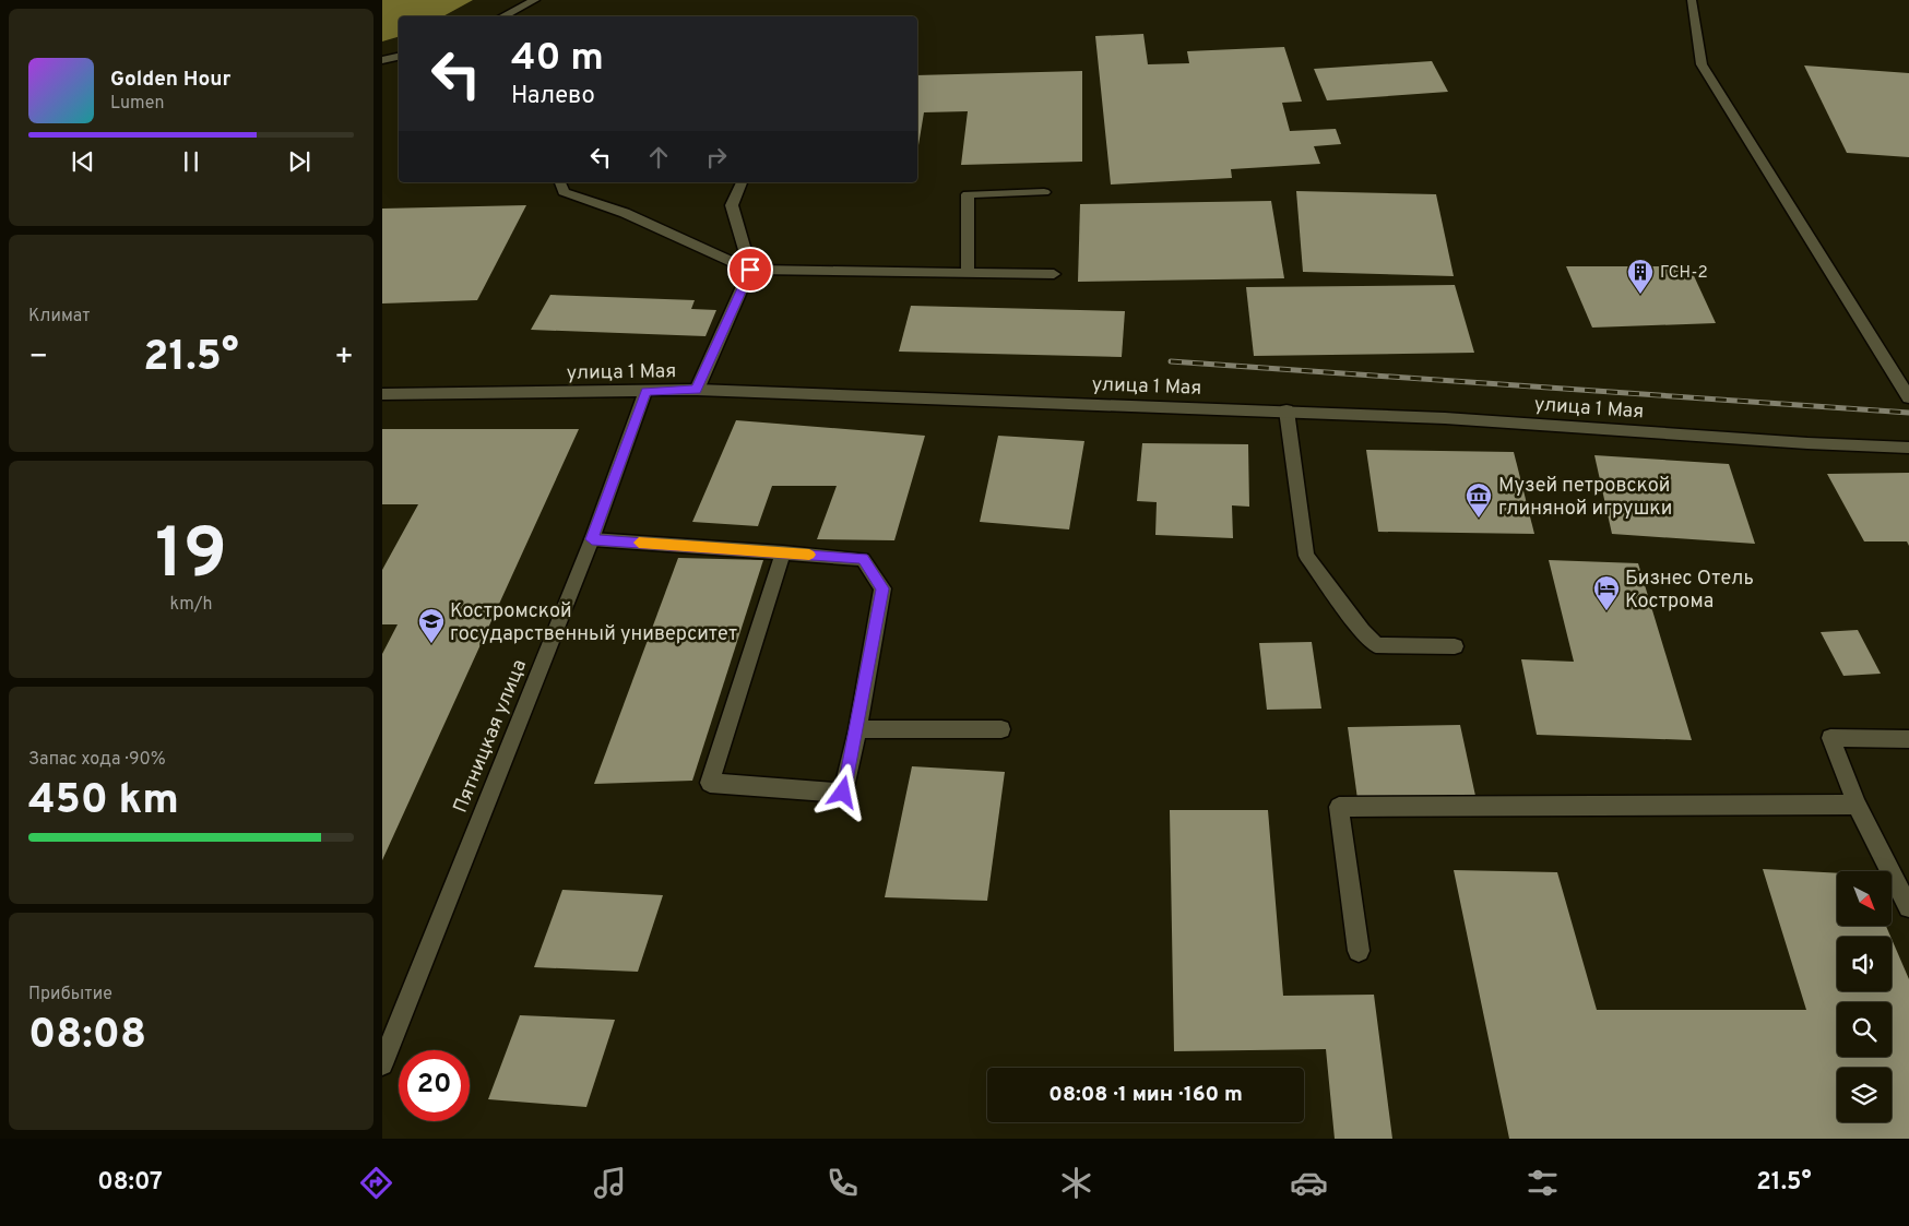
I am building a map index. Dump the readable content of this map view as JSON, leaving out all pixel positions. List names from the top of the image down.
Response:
{
  "streets": {
    "street": ["улица 1 Мая", "Пятницкая улица"]
  },
  "crossings": [
    ["улица 1 Мая", "Пятницкая улица"]
  ],
  "places": {
    "building": ["ГСН-2"],
    "museum": ["Музей петровской глиняной игрушки"],
    "hotel": ["Бизнес Отель Кострома"],
    "school or university": ["Костромской государственный университет"]
  },
  "north": "bottom right",
  "page": {
    "turn": ["40 m", "Налево"],
    "song": ["Golden Hour", "Lumen"],
    "tile": [
      "Климат",
      ["19", "km/h"],
      ["Запас хода · 90%", "450 km"],
      ["Прибытие", "08:08"]
    ],
    "heat": ["−", "21.5°", "+"],
    "limit": "20",
    "trip": "08:08 · 1 мин · 160 m",
    "tabs": ["08:07", "21.5°"]
  }
}
